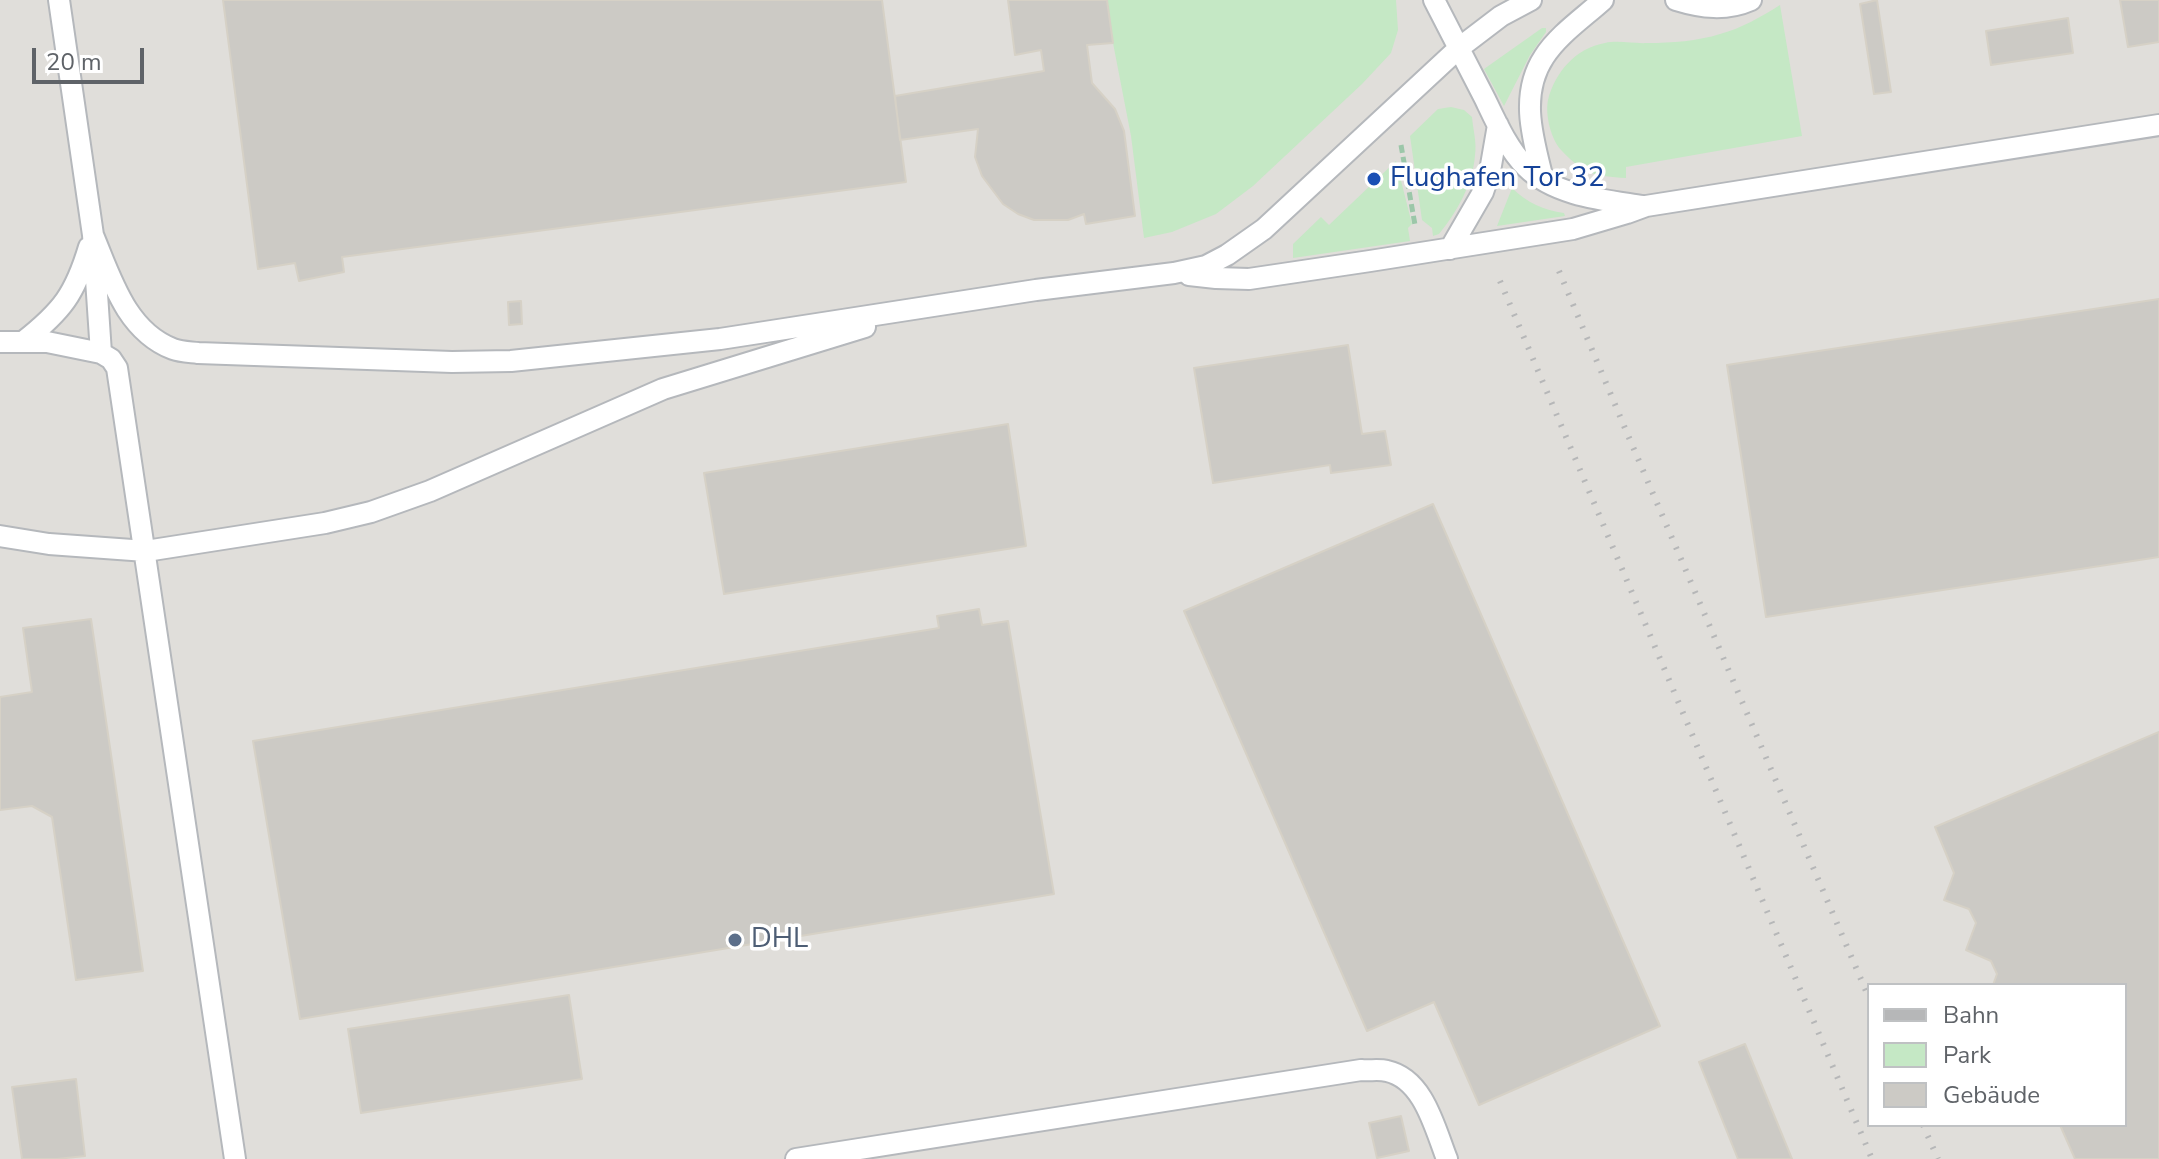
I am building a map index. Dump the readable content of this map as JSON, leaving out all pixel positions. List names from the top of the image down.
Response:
{
  "places": ["Flughafen Tor 32", "DHL"],
  "legend": ["Bahn", "Park", "Gebäude"],
  "scale_bar": "20 m"
}
